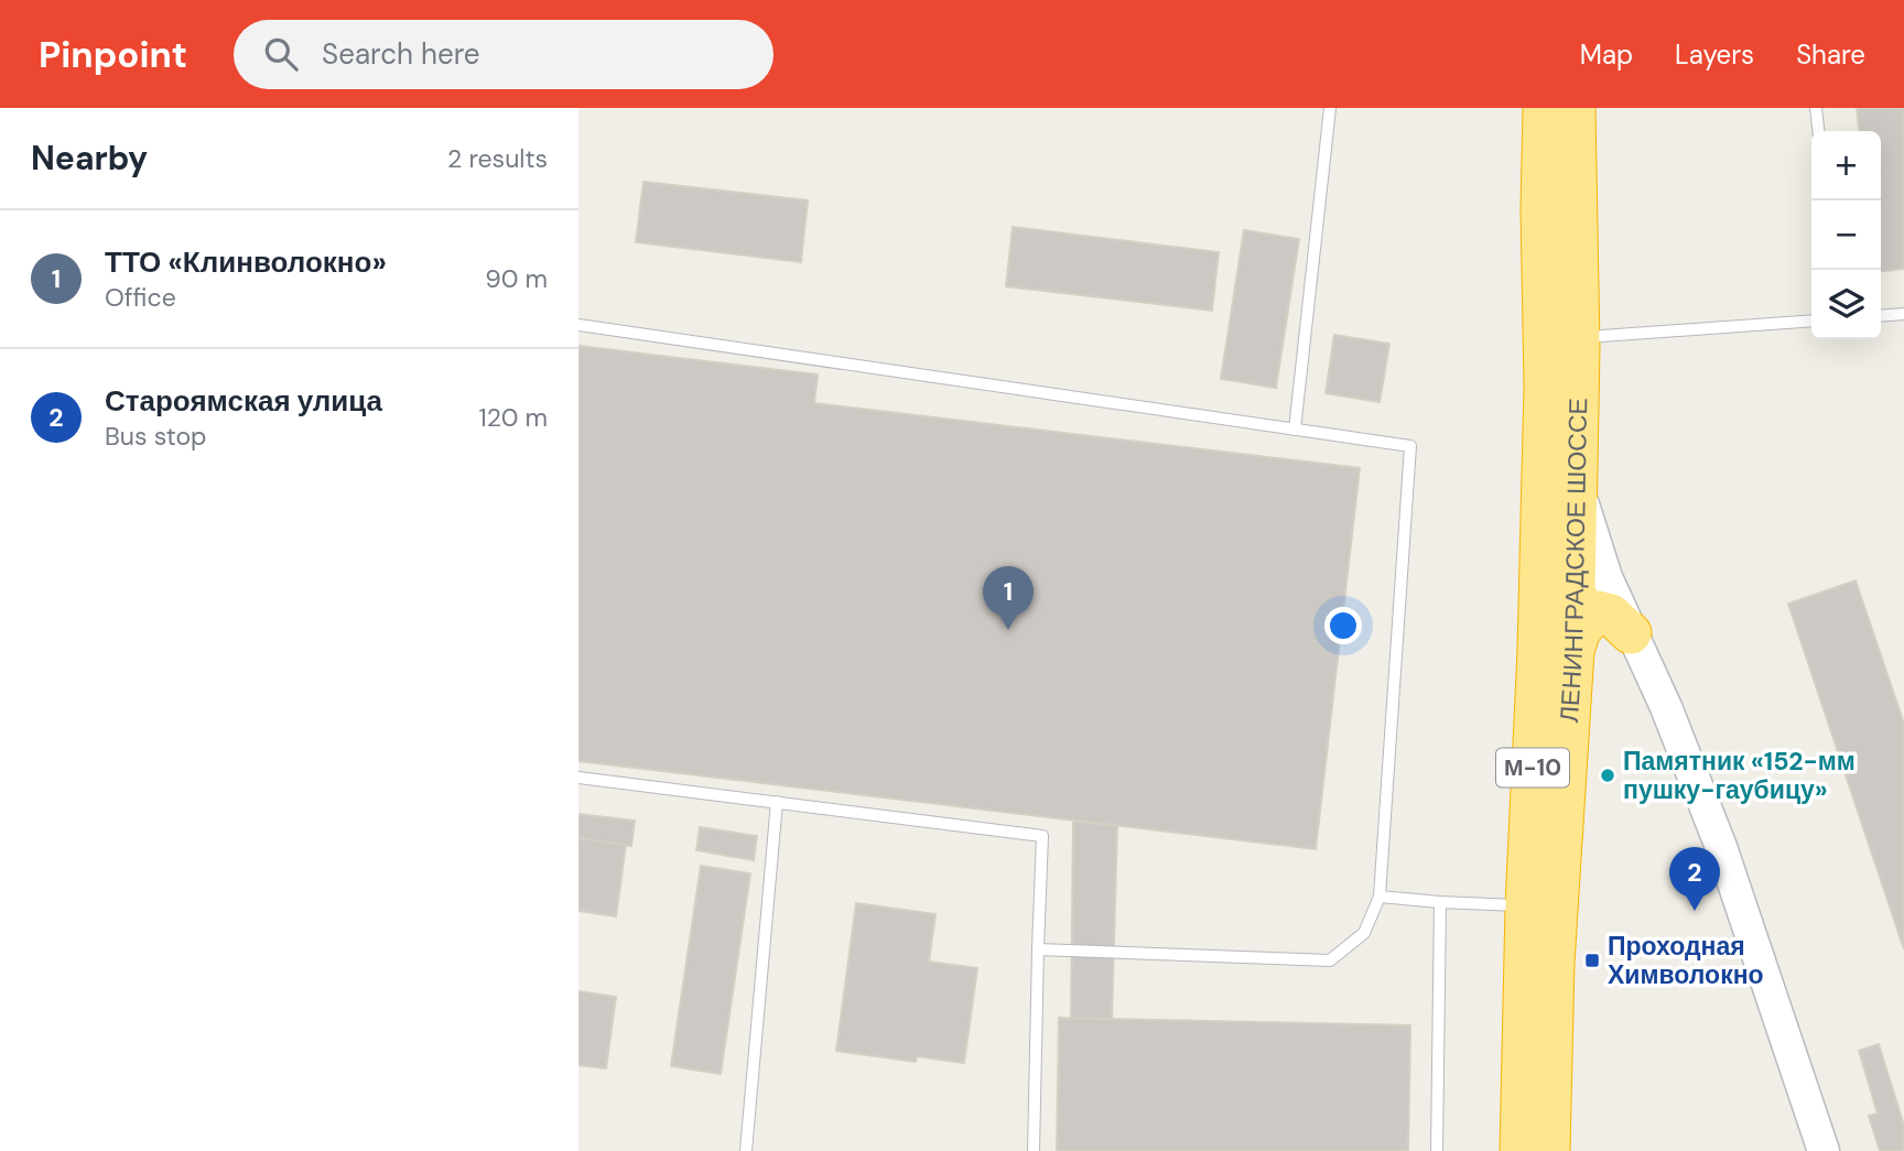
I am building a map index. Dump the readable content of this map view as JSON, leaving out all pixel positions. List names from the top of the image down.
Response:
{
  "streets": {
    "highway": ["ЛЕНИНГРАДСКОЕ ШОССЕ", "М-10"]
  },
  "places": {
    "other": ["Памятник «152-мм пушку-гаубицу»"],
    "transit": ["Проходная Химволокно"]
  },
  "page": {
    "header": "Pinpoint",
    "search": "Search here",
    "nav": ["Map", "Layers", "Share"],
    "heading": ["Nearby", "2 results"],
    "map_buttons": ["+", "−"],
    "list": [
      {
        "mark": "1",
        "name": "ТТО «Клинволокно»",
        "note": "Office",
        "value": "90 m"
      },
      {
        "mark": "2",
        "name": "Староямская улица",
        "note": "Bus stop",
        "value": "120 m"
      }
    ],
    "pins": ["1", "2"]
  }
}
